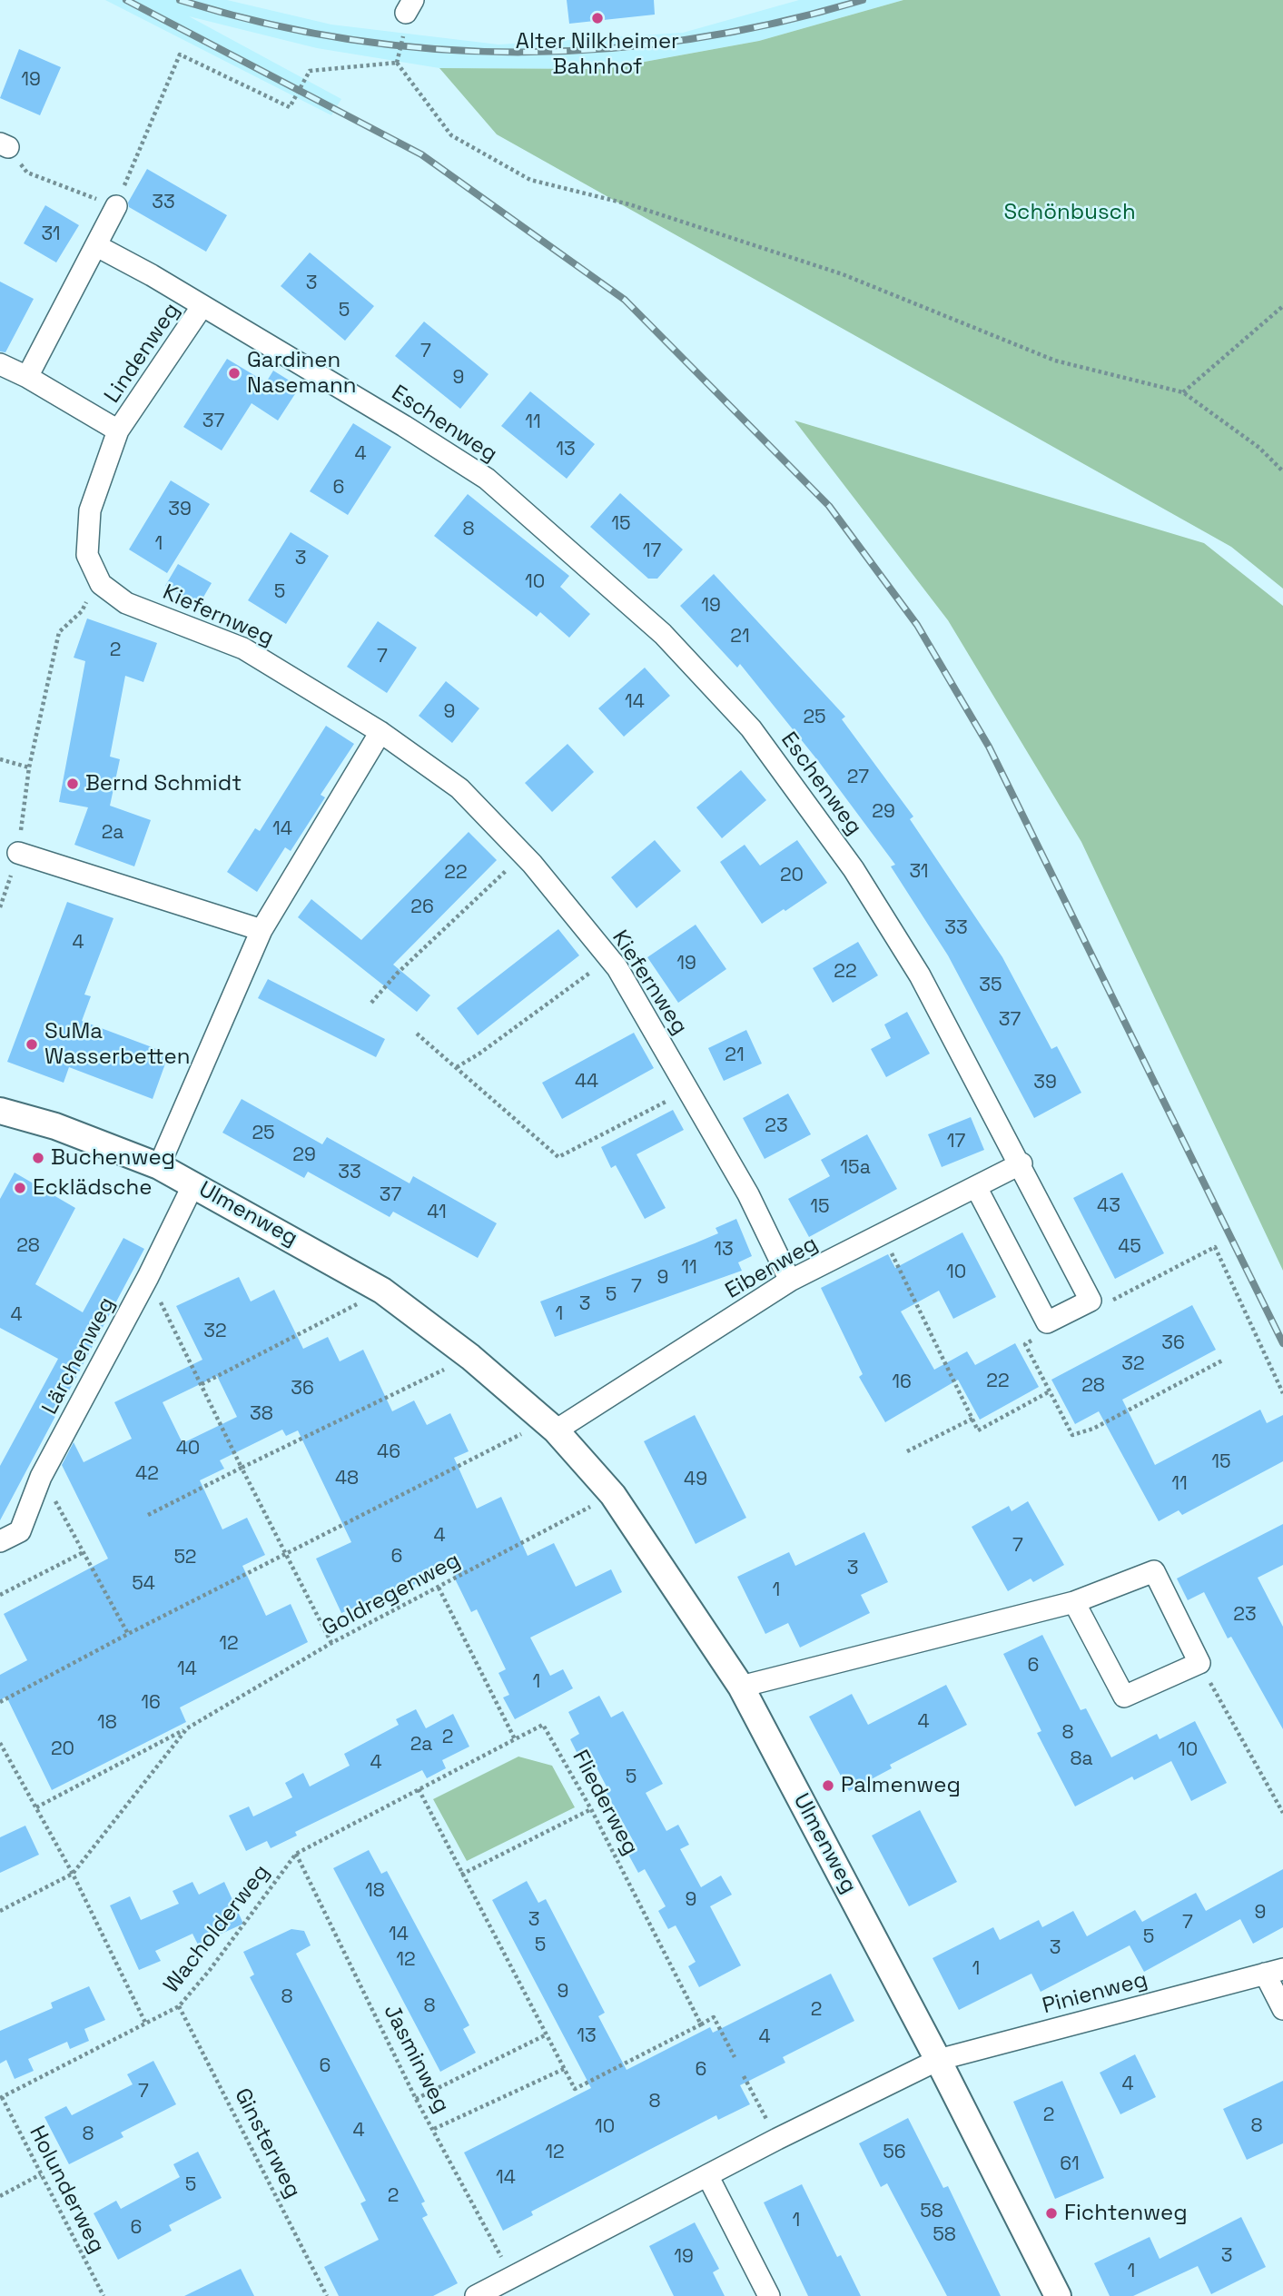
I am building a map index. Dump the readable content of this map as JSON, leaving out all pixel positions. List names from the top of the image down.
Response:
{
  "streets": {
    "street": [
      "Lindenweg",
      "Eschenweg",
      "Kiefernweg",
      "Ulmenweg",
      "Eibenweg",
      "Lärchenweg",
      "Pinienweg"
    ],
    "path": [
      "Goldregenweg",
      "Fliederweg",
      "Wacholderweg",
      "Jasminweg",
      "Ginsterweg",
      "Holunderweg"
    ]
  },
  "crossings": [
    ["Lindenweg", "Eschenweg"],
    ["Lindenweg", "Kiefernweg"],
    ["Eschenweg", "Eibenweg"],
    ["Kiefernweg", "Eibenweg"],
    ["Ulmenweg", "Eibenweg"],
    ["Ulmenweg", "Lärchenweg"],
    ["Ulmenweg", "Goldregenweg"],
    ["Ulmenweg", "Pinienweg"],
    ["Fliederweg", "Wacholderweg"],
    ["Wacholderweg", "Jasminweg"],
    ["Wacholderweg", "Ginsterweg"],
    ["Wacholderweg", "Holunderweg"]
  ],
  "parks": ["Schönbusch"],
  "places": [
    "Alter Nilkheimer Bahnhof",
    "Gardinen Nasemann",
    "Bernd Schmidt",
    "SuMa Wasserbetten",
    "Buchenweg",
    "Ecklädsche",
    "Palmenweg",
    "Fichtenweg"
  ],
  "house_numbers": [
    "19",
    "33",
    "31",
    "3",
    "5",
    "7",
    "9",
    "37",
    "11",
    "13",
    "4",
    "6",
    "39",
    "15",
    "8",
    "1",
    "17",
    "3",
    "10",
    "5",
    "19",
    "21",
    "2",
    "7",
    "14",
    "9",
    "25",
    "27",
    "29",
    "14",
    "2a",
    "31",
    "22",
    "20",
    "26",
    "33",
    "4",
    "19",
    "22",
    "35",
    "37",
    "21",
    "44",
    "39",
    "23",
    "25",
    "17",
    "29",
    "15a",
    "33",
    "37",
    "43",
    "15",
    "41",
    "28",
    "45",
    "13",
    "11",
    "10",
    "9",
    "7",
    "5",
    "3",
    "1",
    "4",
    "32",
    "36",
    "32",
    "22",
    "16",
    "28",
    "36",
    "38",
    "40",
    "46",
    "15",
    "42",
    "48",
    "49",
    "11",
    "4",
    "7",
    "6",
    "52",
    "3",
    "54",
    "1",
    "23",
    "12",
    "6",
    "14",
    "1",
    "16",
    "4",
    "18",
    "8",
    "2",
    "2a",
    "20",
    "10",
    "8a",
    "4",
    "5",
    "18",
    "9",
    "9",
    "3",
    "7",
    "14",
    "5",
    "5",
    "3",
    "12",
    "1",
    "9",
    "8",
    "8",
    "2",
    "13",
    "4",
    "6",
    "6",
    "4",
    "7",
    "8",
    "2",
    "8",
    "10",
    "4",
    "8",
    "12",
    "56",
    "61",
    "14",
    "5",
    "2",
    "58",
    "1",
    "6",
    "58",
    "3",
    "19",
    "1"
  ]
}
